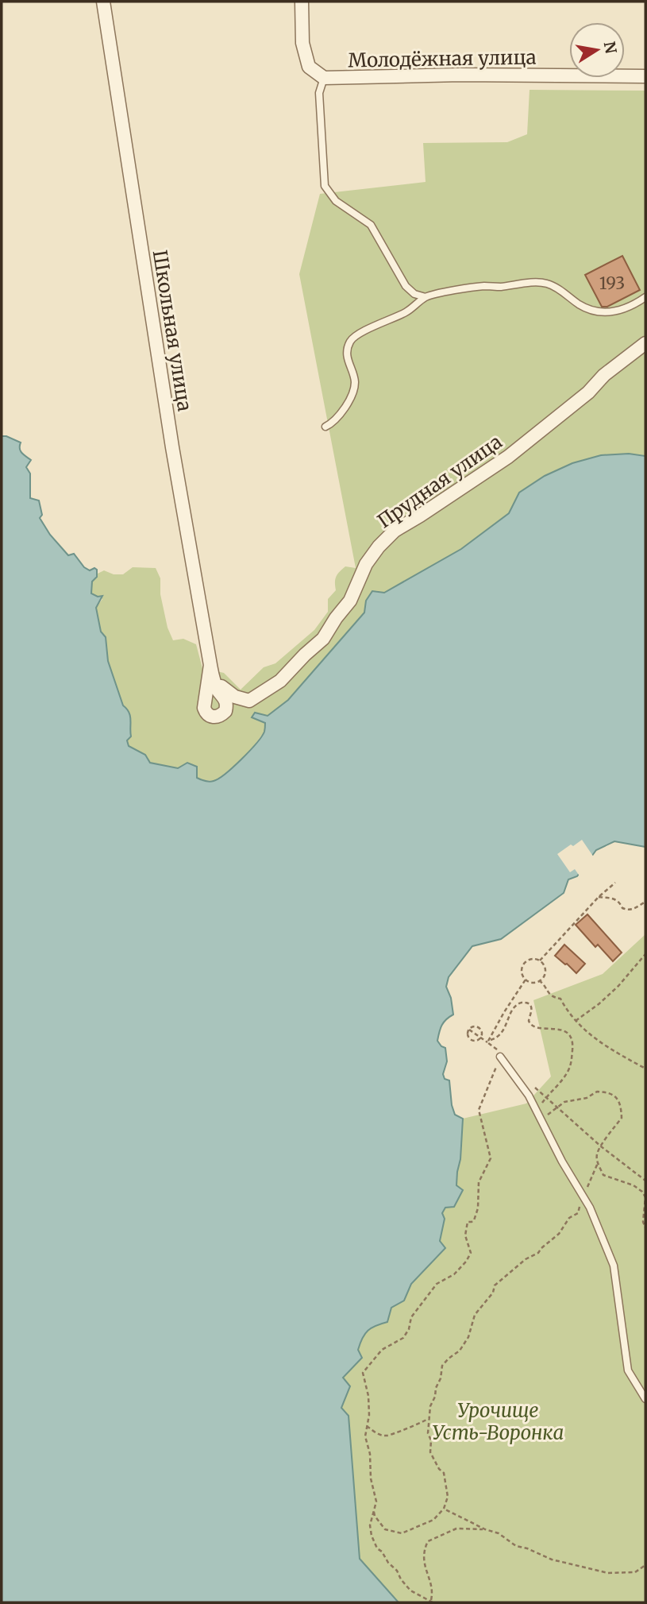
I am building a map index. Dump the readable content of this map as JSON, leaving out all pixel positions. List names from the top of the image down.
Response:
{
  "streets": {
    "street": ["Молодёжная улица", "Школьная улица", "Прудная улица"]
  },
  "crossings": [
    ["Школьная улица", "Прудная улица"]
  ],
  "parks": ["Урочище Усть-Воронка"],
  "house_numbers": ["193"],
  "north": "right"
}
